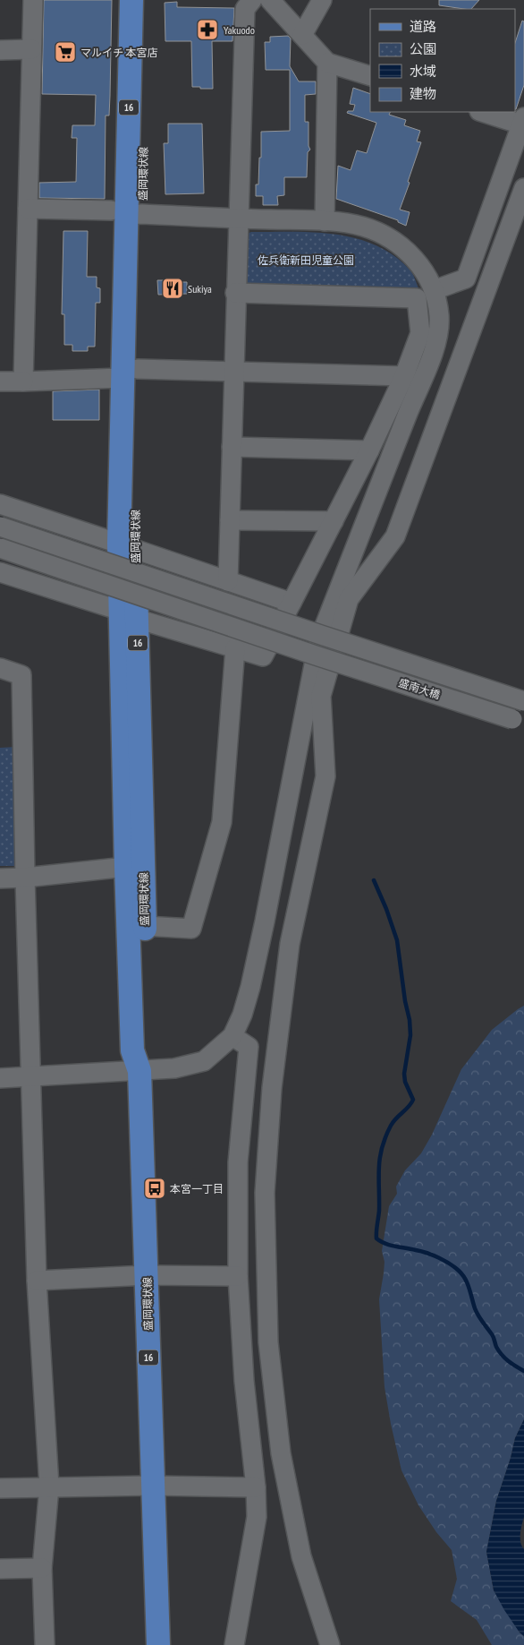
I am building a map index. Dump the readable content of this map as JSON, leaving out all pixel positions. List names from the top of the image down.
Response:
{
  "streets": {
    "main road": ["16", "盛岡環状線"],
    "street": ["盛南大橋"]
  },
  "parks": ["佐兵衛新田児童公園"],
  "places": {
    "pharmacy": ["Yakuodo"],
    "supermarket": ["マルイチ 本宮店"],
    "restaurant": ["Sukiya"],
    "bus stop": ["本宮一丁目"]
  },
  "legend": [
    "道路",
    "公園",
    "水域",
    "建物"
  ]
}
